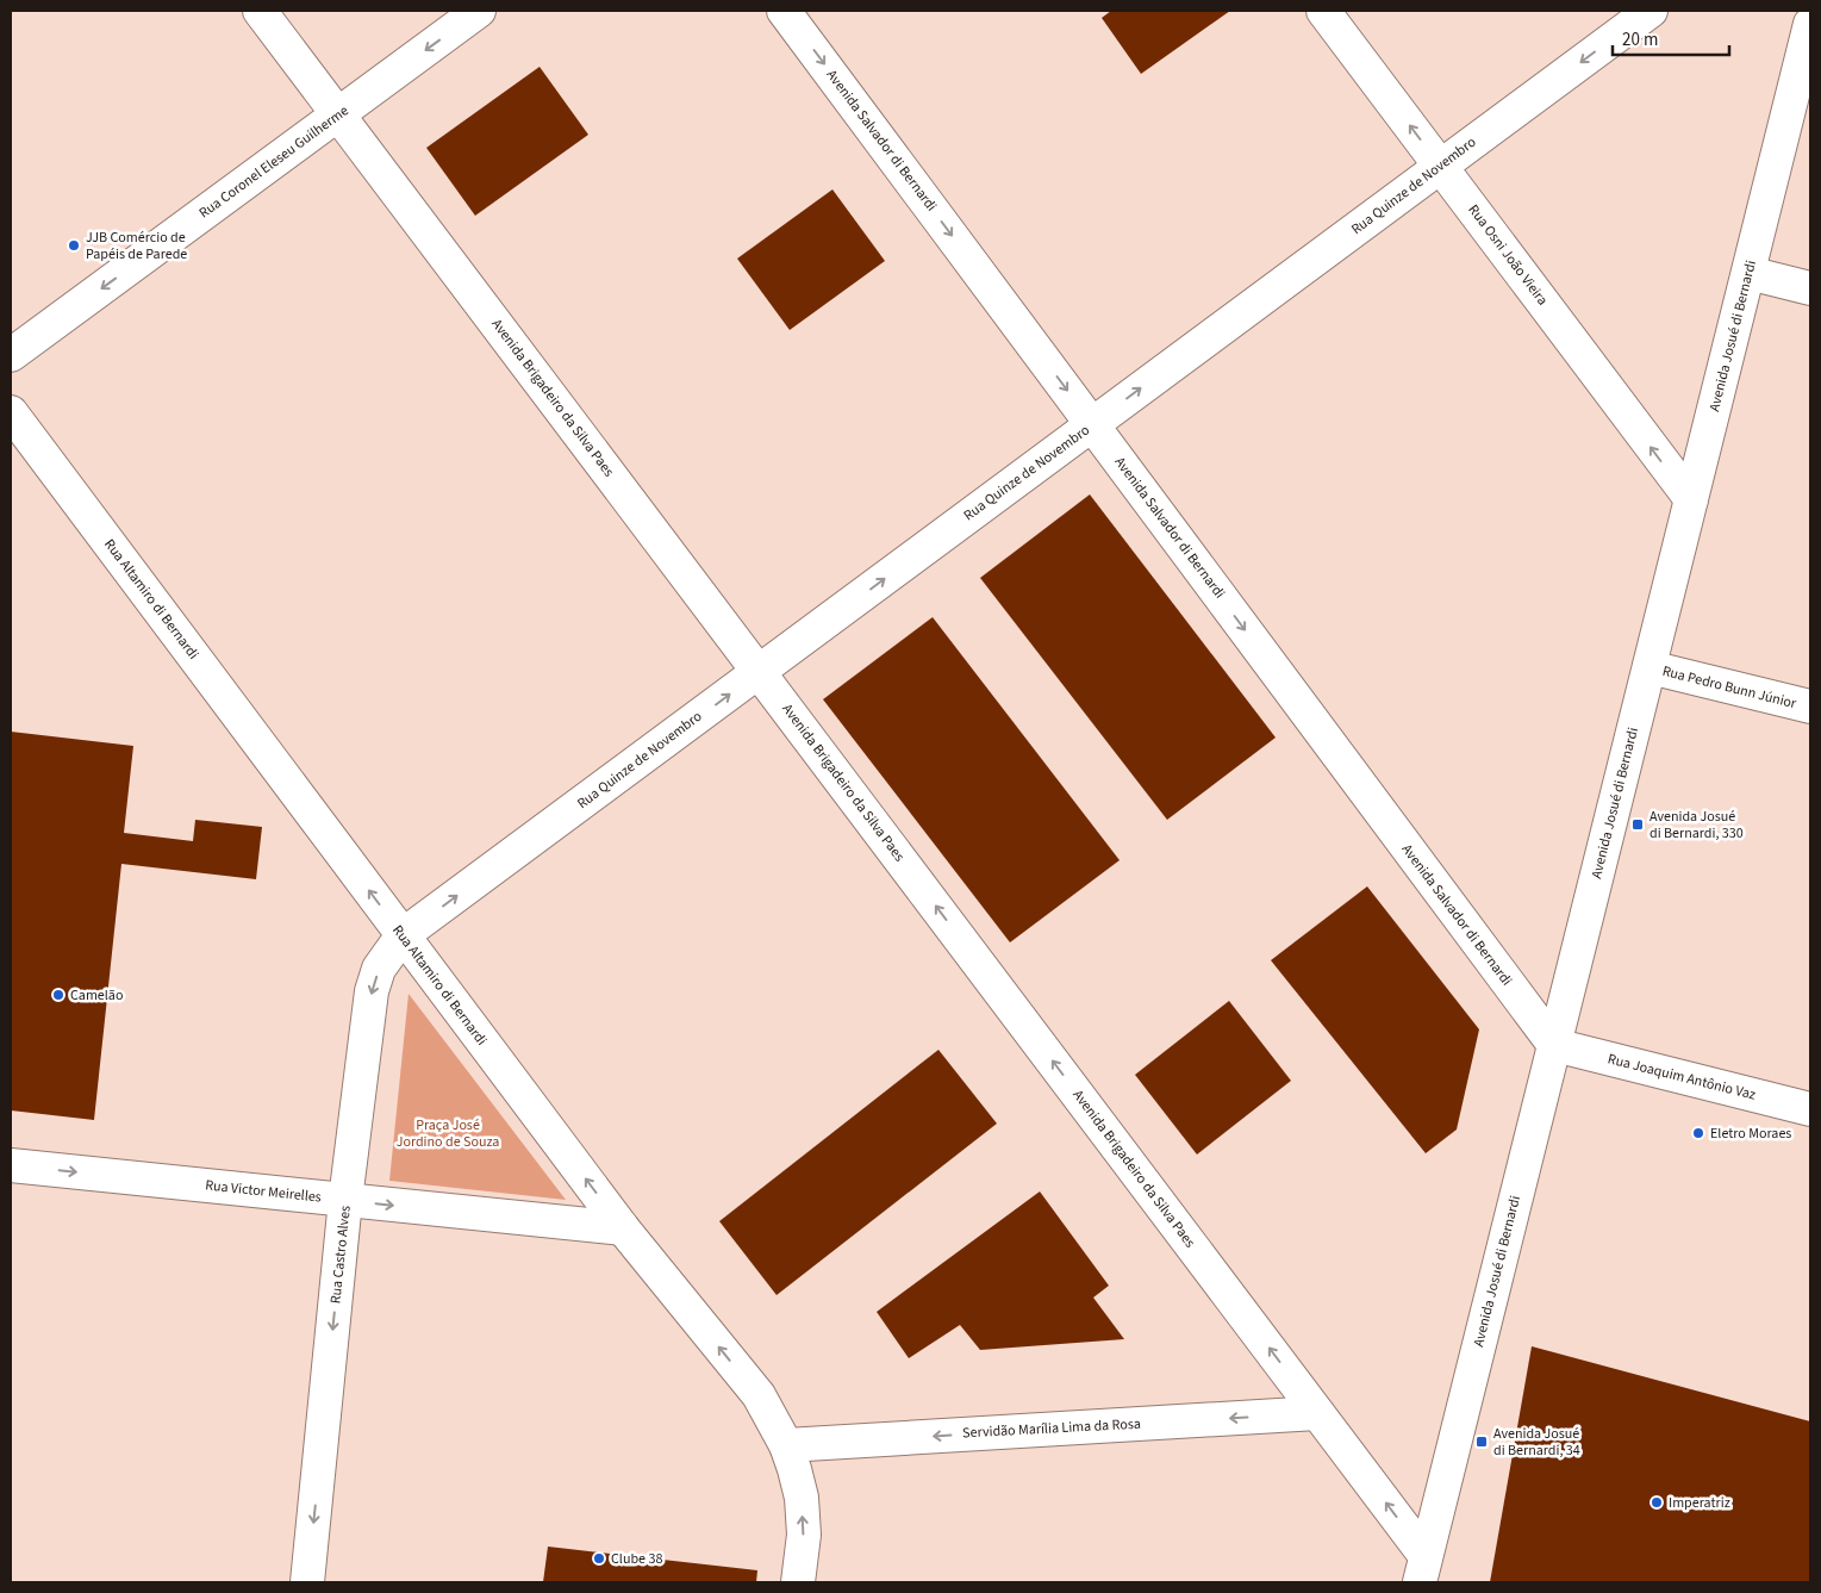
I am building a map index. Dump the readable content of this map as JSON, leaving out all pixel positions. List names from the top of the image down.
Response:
{
  "streets": {
    "street": [
      "Avenida Salvador di Bernardi",
      "Rua Coronel Eleseu Guilherme",
      "Rua Quinze de Novembro",
      "Rua Osni João Vieira",
      "Avenida Josué di Bernardi",
      "Avenida Brigadeiro da Silva Paes",
      "Rua Altamiro di Bernardi",
      "Rua Pedro Bunn Júnior",
      "Rua Joaquim Antônio Vaz",
      "Rua Victor Meirelles",
      "Rua Castro Alves",
      "Servidão Marília Lima da Rosa"
    ]
  },
  "crossings": [
    ["Avenida Salvador di Bernardi", "Rua Quinze de Novembro"],
    ["Avenida Salvador di Bernardi", "Avenida Josué di Bernardi"],
    ["Avenida Salvador di Bernardi", "Rua Joaquim Antônio Vaz"],
    ["Rua Coronel Eleseu Guilherme", "Avenida Brigadeiro da Silva Paes"],
    ["Rua Quinze de Novembro", "Rua Osni João Vieira"],
    ["Rua Quinze de Novembro", "Avenida Brigadeiro da Silva Paes"],
    ["Rua Quinze de Novembro", "Rua Altamiro di Bernardi"],
    ["Rua Quinze de Novembro", "Rua Castro Alves"],
    ["Rua Osni João Vieira", "Avenida Josué di Bernardi"],
    ["Avenida Josué di Bernardi", "Avenida Brigadeiro da Silva Paes"],
    ["Avenida Josué di Bernardi", "Rua Pedro Bunn Júnior"],
    ["Avenida Josué di Bernardi", "Rua Joaquim Antônio Vaz"],
    ["Avenida Brigadeiro da Silva Paes", "Servidão Marília Lima da Rosa"],
    ["Rua Altamiro di Bernardi", "Rua Victor Meirelles"],
    ["Rua Altamiro di Bernardi", "Rua Castro Alves"],
    ["Rua Altamiro di Bernardi", "Servidão Marília Lima da Rosa"],
    ["Rua Victor Meirelles", "Rua Castro Alves"]
  ],
  "one_way": [
    "Avenida Salvador di Bernardi",
    "Rua Coronel Eleseu Guilherme",
    "Rua Osni João Vieira",
    "Avenida Brigadeiro da Silva Paes",
    "Rua Altamiro di Bernardi",
    "Rua Victor Meirelles",
    "Rua Castro Alves",
    "Servidão Marília Lima da Rosa"
  ],
  "parks": ["Praça José Jordino de Souza"],
  "places": {
    "other": [
      "JJB Comércio de Papéis de Parede",
      "Camelão",
      "Eletro Moraes",
      "Imperatriz",
      "Clube 38"
    ],
    "transit": ["Avenida Josué di Bernardi, 330", "Avenida Josué di Bernardi, 34"]
  },
  "scale_bar": "20 m"
}
